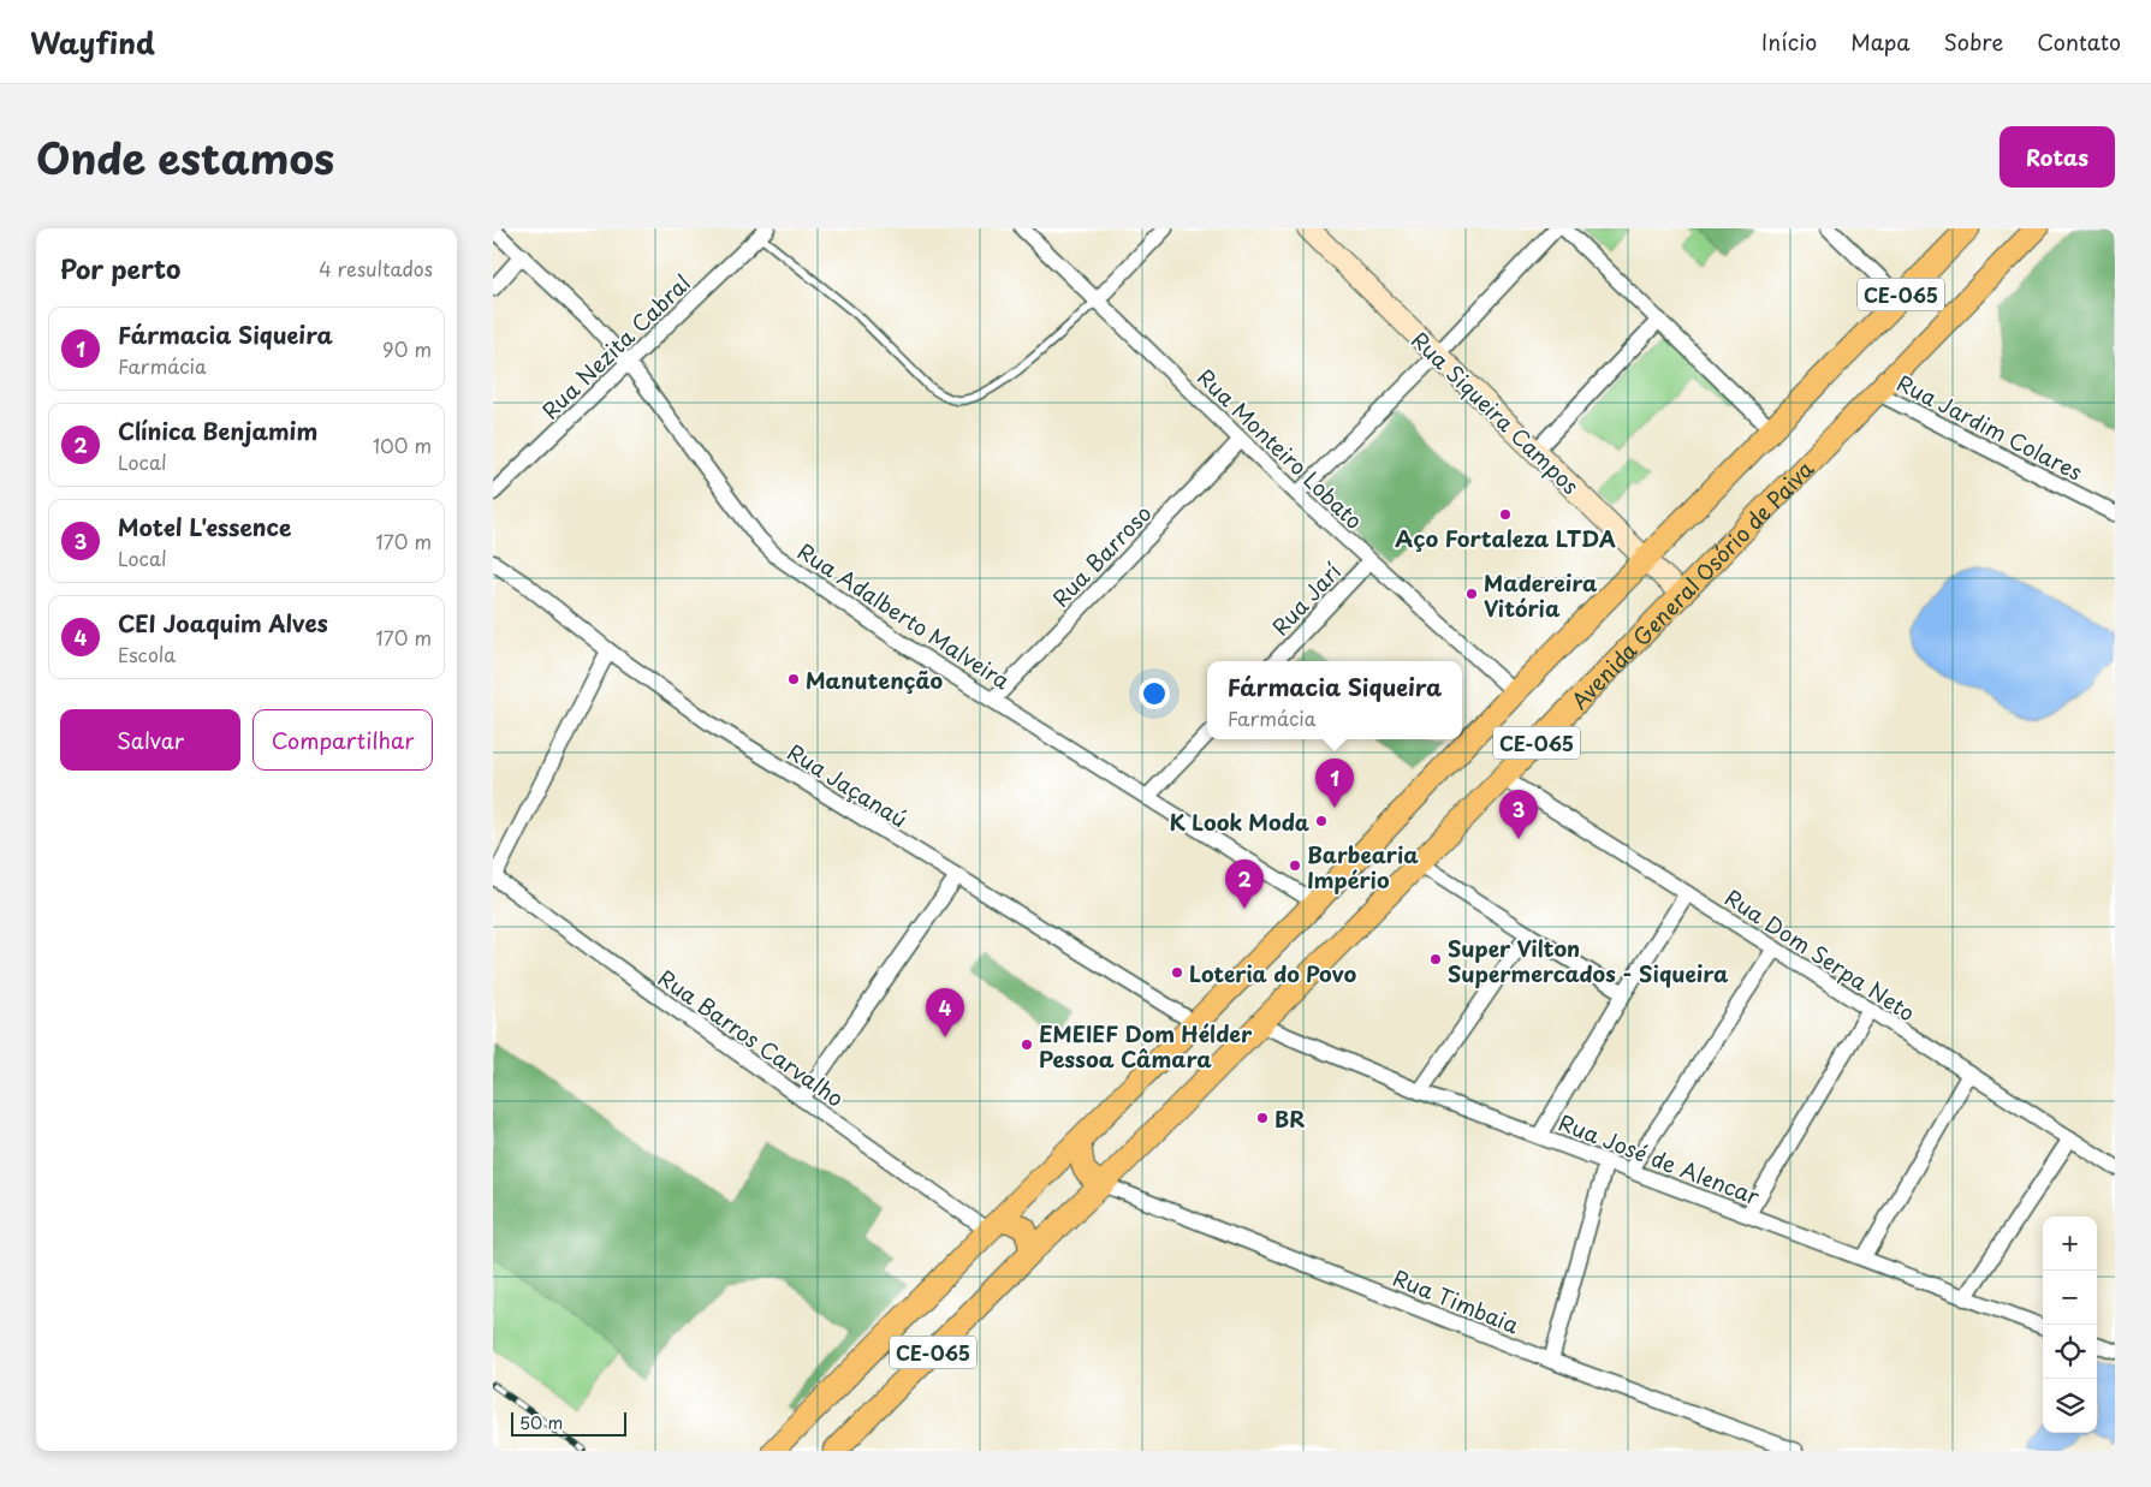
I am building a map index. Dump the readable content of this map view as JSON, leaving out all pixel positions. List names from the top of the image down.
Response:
{
  "streets": {
    "main road": ["CE-065", "Avenida General Osório de Paiva"],
    "street": [
      "Rua Nezita Cabral",
      "Rua Siqueira Campos",
      "Rua Jardim Colares",
      "Rua Monteiro Lobato",
      "Rua Barroso",
      "Rua Jarí",
      "Rua Adalberto Malveira",
      "Rua Jaçanaú",
      "Rua Dom Serpa Neto",
      "Rua Barros Carvalho",
      "Rua José de Alencar",
      "Rua Timbaia"
    ]
  },
  "crossings": [
    ["CE-065", "Rua Siqueira Campos"],
    ["CE-065", "Rua Monteiro Lobato"],
    ["CE-065", "Rua Adalberto Malveira"],
    ["CE-065", "Rua Jaçanaú"],
    ["CE-065", "Rua Barros Carvalho"],
    ["Rua Nezita Cabral", "Rua Adalberto Malveira"],
    ["Rua Siqueira Campos", "Avenida General Osório de Paiva"],
    ["Rua Jardim Colares", "Avenida General Osório de Paiva"],
    ["Rua Monteiro Lobato", "Rua Barroso"],
    ["Rua Monteiro Lobato", "Rua Jarí"],
    ["Rua Barroso", "Rua Adalberto Malveira"],
    ["Avenida General Osório de Paiva", "Rua Dom Serpa Neto"],
    ["Avenida General Osório de Paiva", "Rua José de Alencar"],
    ["Avenida General Osório de Paiva", "Rua Timbaia"]
  ],
  "places": [
    "Aço Fortaleza LTDA",
    "Madereira Vitória",
    "Manutenção",
    "K Look Moda",
    "Barbearia Império",
    "Super Vilton Supermercados - Siqueira",
    "Loteria do Povo",
    "EMEIEF Dom Hélder Pessoa Câmara",
    "BR"
  ],
  "scale_bar": "50 m",
  "page": {
    "header": "Wayfind",
    "nav": [
      "Início",
      "Mapa",
      "Sobre",
      "Contato"
    ],
    "title": "Onde estamos",
    "buttons": [
      "Rotas",
      ["Salvar", "Compartilhar"]
    ],
    "heading": ["Por perto", "4 resultados"],
    "list": [
      {
        "mark": "1",
        "name": "Fármacia Siqueira",
        "note": "Farmácia",
        "value": "90 m"
      },
      {
        "mark": "2",
        "name": "Clínica Benjamim",
        "note": "Local",
        "value": "100 m"
      },
      {
        "mark": "3",
        "name": "Motel L'essence",
        "note": "Local",
        "value": "170 m"
      },
      {
        "mark": "4",
        "name": "CEI Joaquim Alves",
        "note": "Escola",
        "value": "170 m"
      }
    ],
    "popup": ["Fármacia Siqueira", "Farmácia"],
    "pins": [
      "1",
      "3",
      "2",
      "4"
    ],
    "map_buttons": ["+", "−"],
    "scale": "50 m"
  }
}
